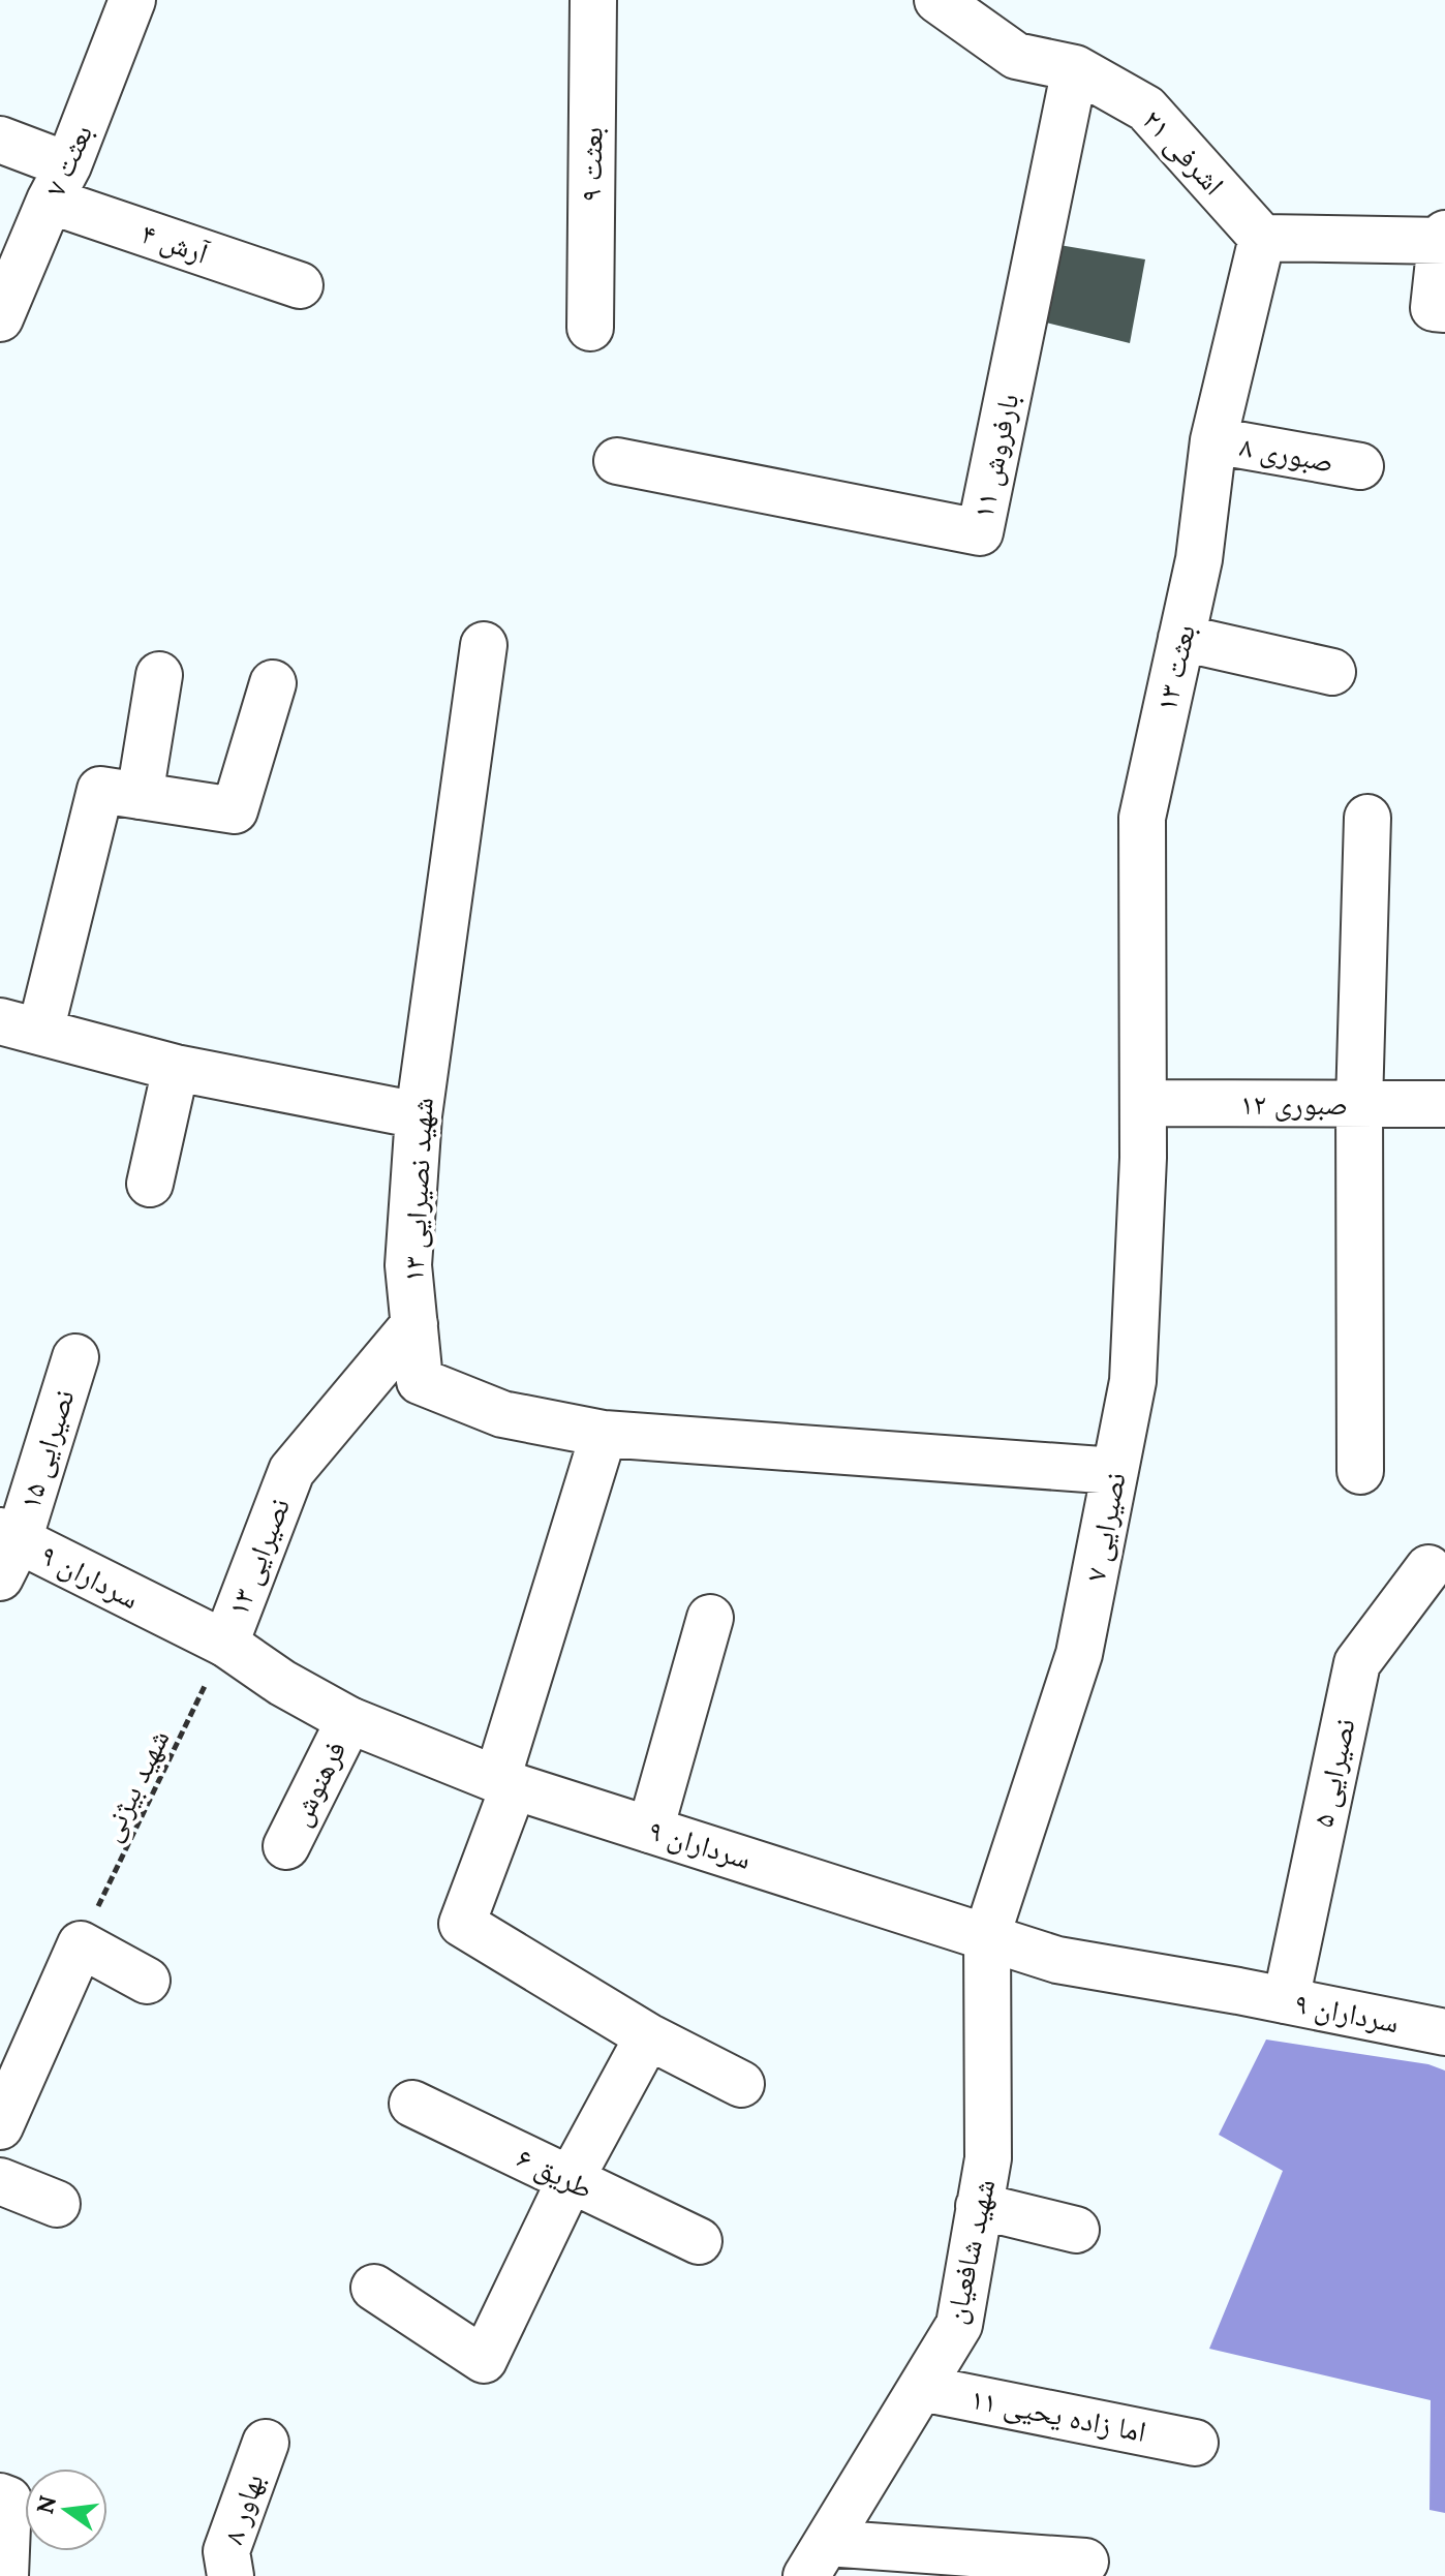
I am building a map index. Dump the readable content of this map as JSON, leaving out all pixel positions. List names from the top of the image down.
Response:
{
  "streets": {
    "street": [
      "اشرفی ۲۱",
      "بعثت ۷",
      "بعثت ۹",
      "آرش ۴",
      "صبوری ۸",
      "بارفروش ۱۱",
      "بعثت ۱۳",
      "صبوری ۱۲",
      "شهید نصیرایی ۱۳",
      "نصیرایی ۱۵",
      "نصیرایی ۷",
      "نصیرایی ۱۳",
      "سرداران ۹",
      "نصیرایی ۵",
      "فرهنوش",
      "طریق ۶",
      "شهید شافعیان",
      "اما زاده یحیی ۱۱",
      "بهاور ۸"
    ],
    "path": ["شهید بیژنی"]
  },
  "crossings": [
    ["اشرفی ۲۱", "بارفروش ۱۱"],
    ["اشرفی ۲۱", "بعثت ۱۳"],
    ["بعثت ۷", "آرش ۴"],
    ["صبوری ۸", "بعثت ۱۳"],
    ["بعثت ۱۳", "صبوری ۱۲"],
    ["بعثت ۱۳", "نصیرایی ۷"],
    ["صبوری ۱۲", "نصیرایی ۷"],
    ["شهید نصیرایی ۱۳", "نصیرایی ۷"],
    ["شهید نصیرایی ۱۳", "نصیرایی ۱۳"],
    ["نصیرایی ۱۵", "سرداران ۹"],
    ["نصیرایی ۷", "سرداران ۹"],
    ["نصیرایی ۷", "شهید شافعیان"],
    ["نصیرایی ۱۳", "سرداران ۹"],
    ["نصیرایی ۱۳", "شهید بیژنی"],
    ["سرداران ۹", "نصیرایی ۵"],
    ["سرداران ۹", "فرهنوش"],
    ["سرداران ۹", "شهید بیژنی"],
    ["سرداران ۹", "شهید شافعیان"],
    ["شهید شافعیان", "اما زاده یحیی ۱۱"]
  ],
  "north": "left"
}
